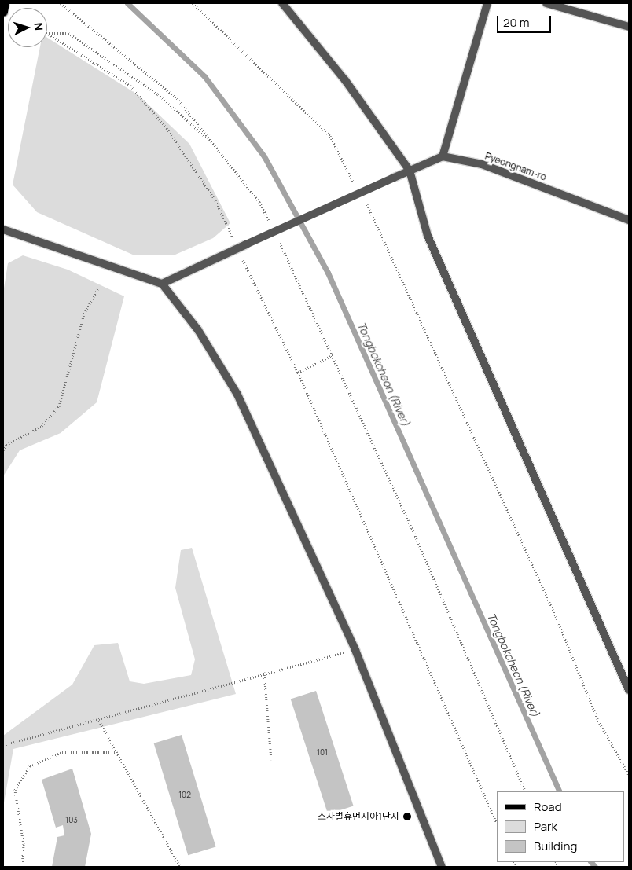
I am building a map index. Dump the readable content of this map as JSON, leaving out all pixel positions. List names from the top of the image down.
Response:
{
  "streets": {
    "street": ["Pyeongnam-ro"]
  },
  "water": ["Tongbokcheon (River)"],
  "places": ["소사벌휴먼시아1단지"],
  "house_numbers": ["101", "102", "103"],
  "legend": ["Road", "Park", "Building"],
  "scale_bar": "20 m",
  "north": "right"
}
